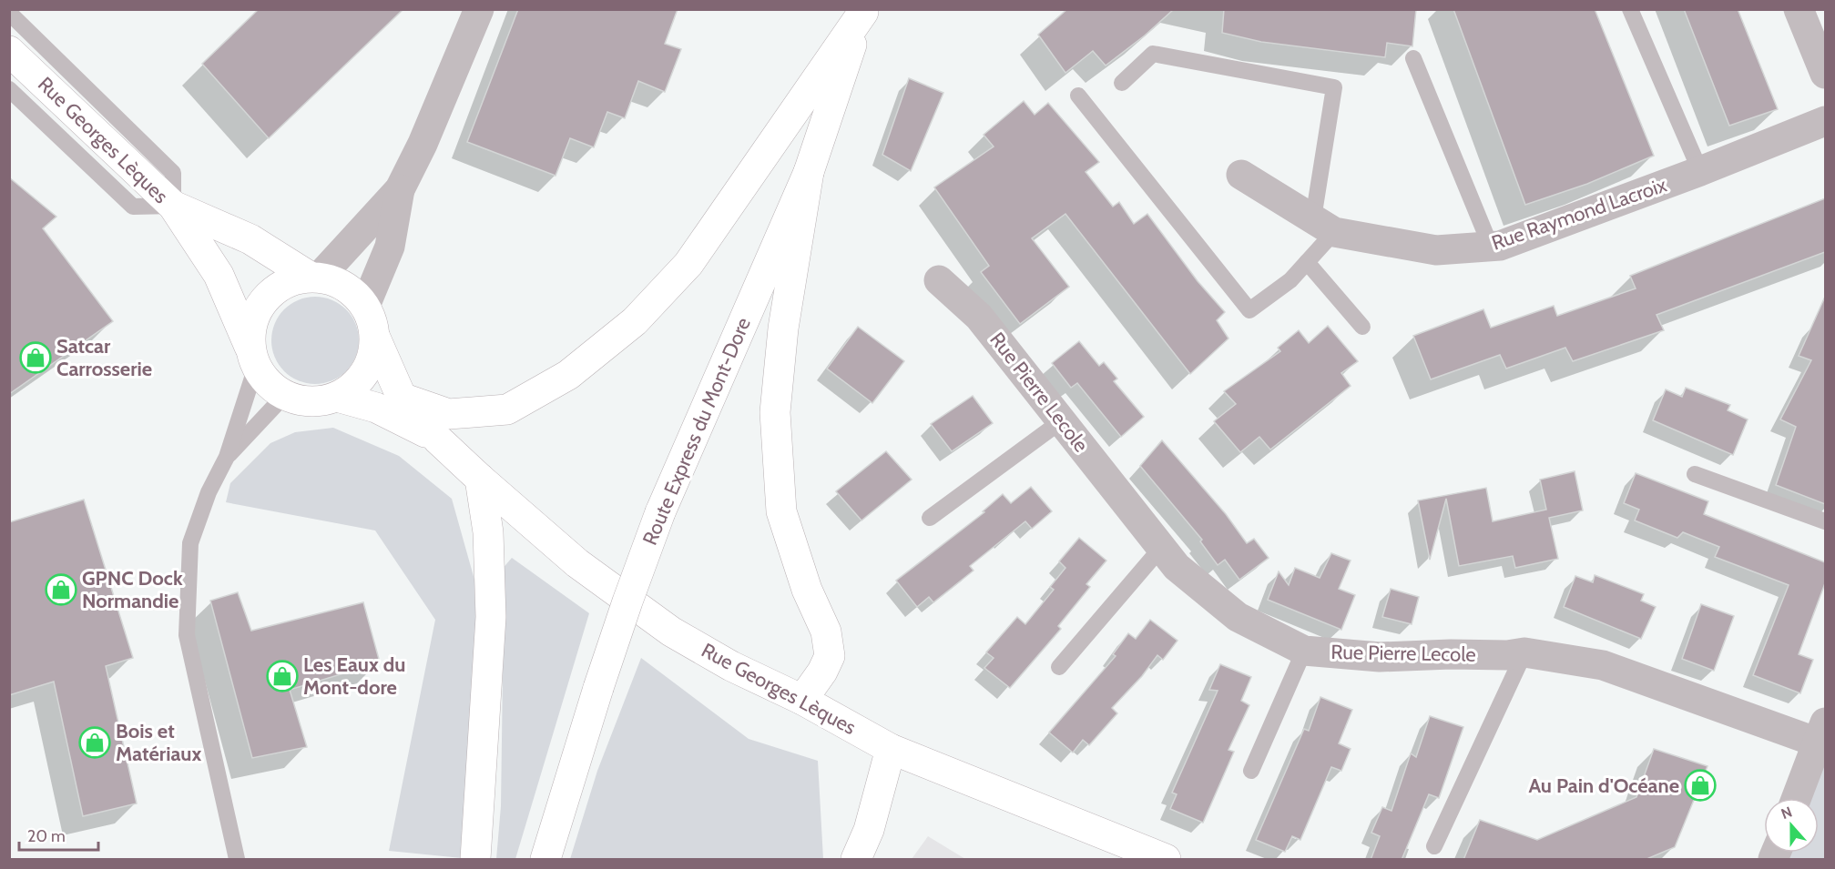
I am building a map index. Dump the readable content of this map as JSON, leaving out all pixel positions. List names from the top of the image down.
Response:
{
  "streets": {
    "main road": ["Rue Georges Lèques", "Route Express du Mont-Dore"],
    "street": ["Rue Raymond Lacroix", "Rue Pierre Lecole"]
  },
  "places": {
    "shop": [
      "Satcar Carrosserie",
      "GPNC Dock Normandie",
      "Les Eaux du Mont-dore",
      "Bois et Matériaux",
      "Au Pain d'Océane"
    ]
  },
  "scale_bar": "20 m",
  "north": "top"
}
